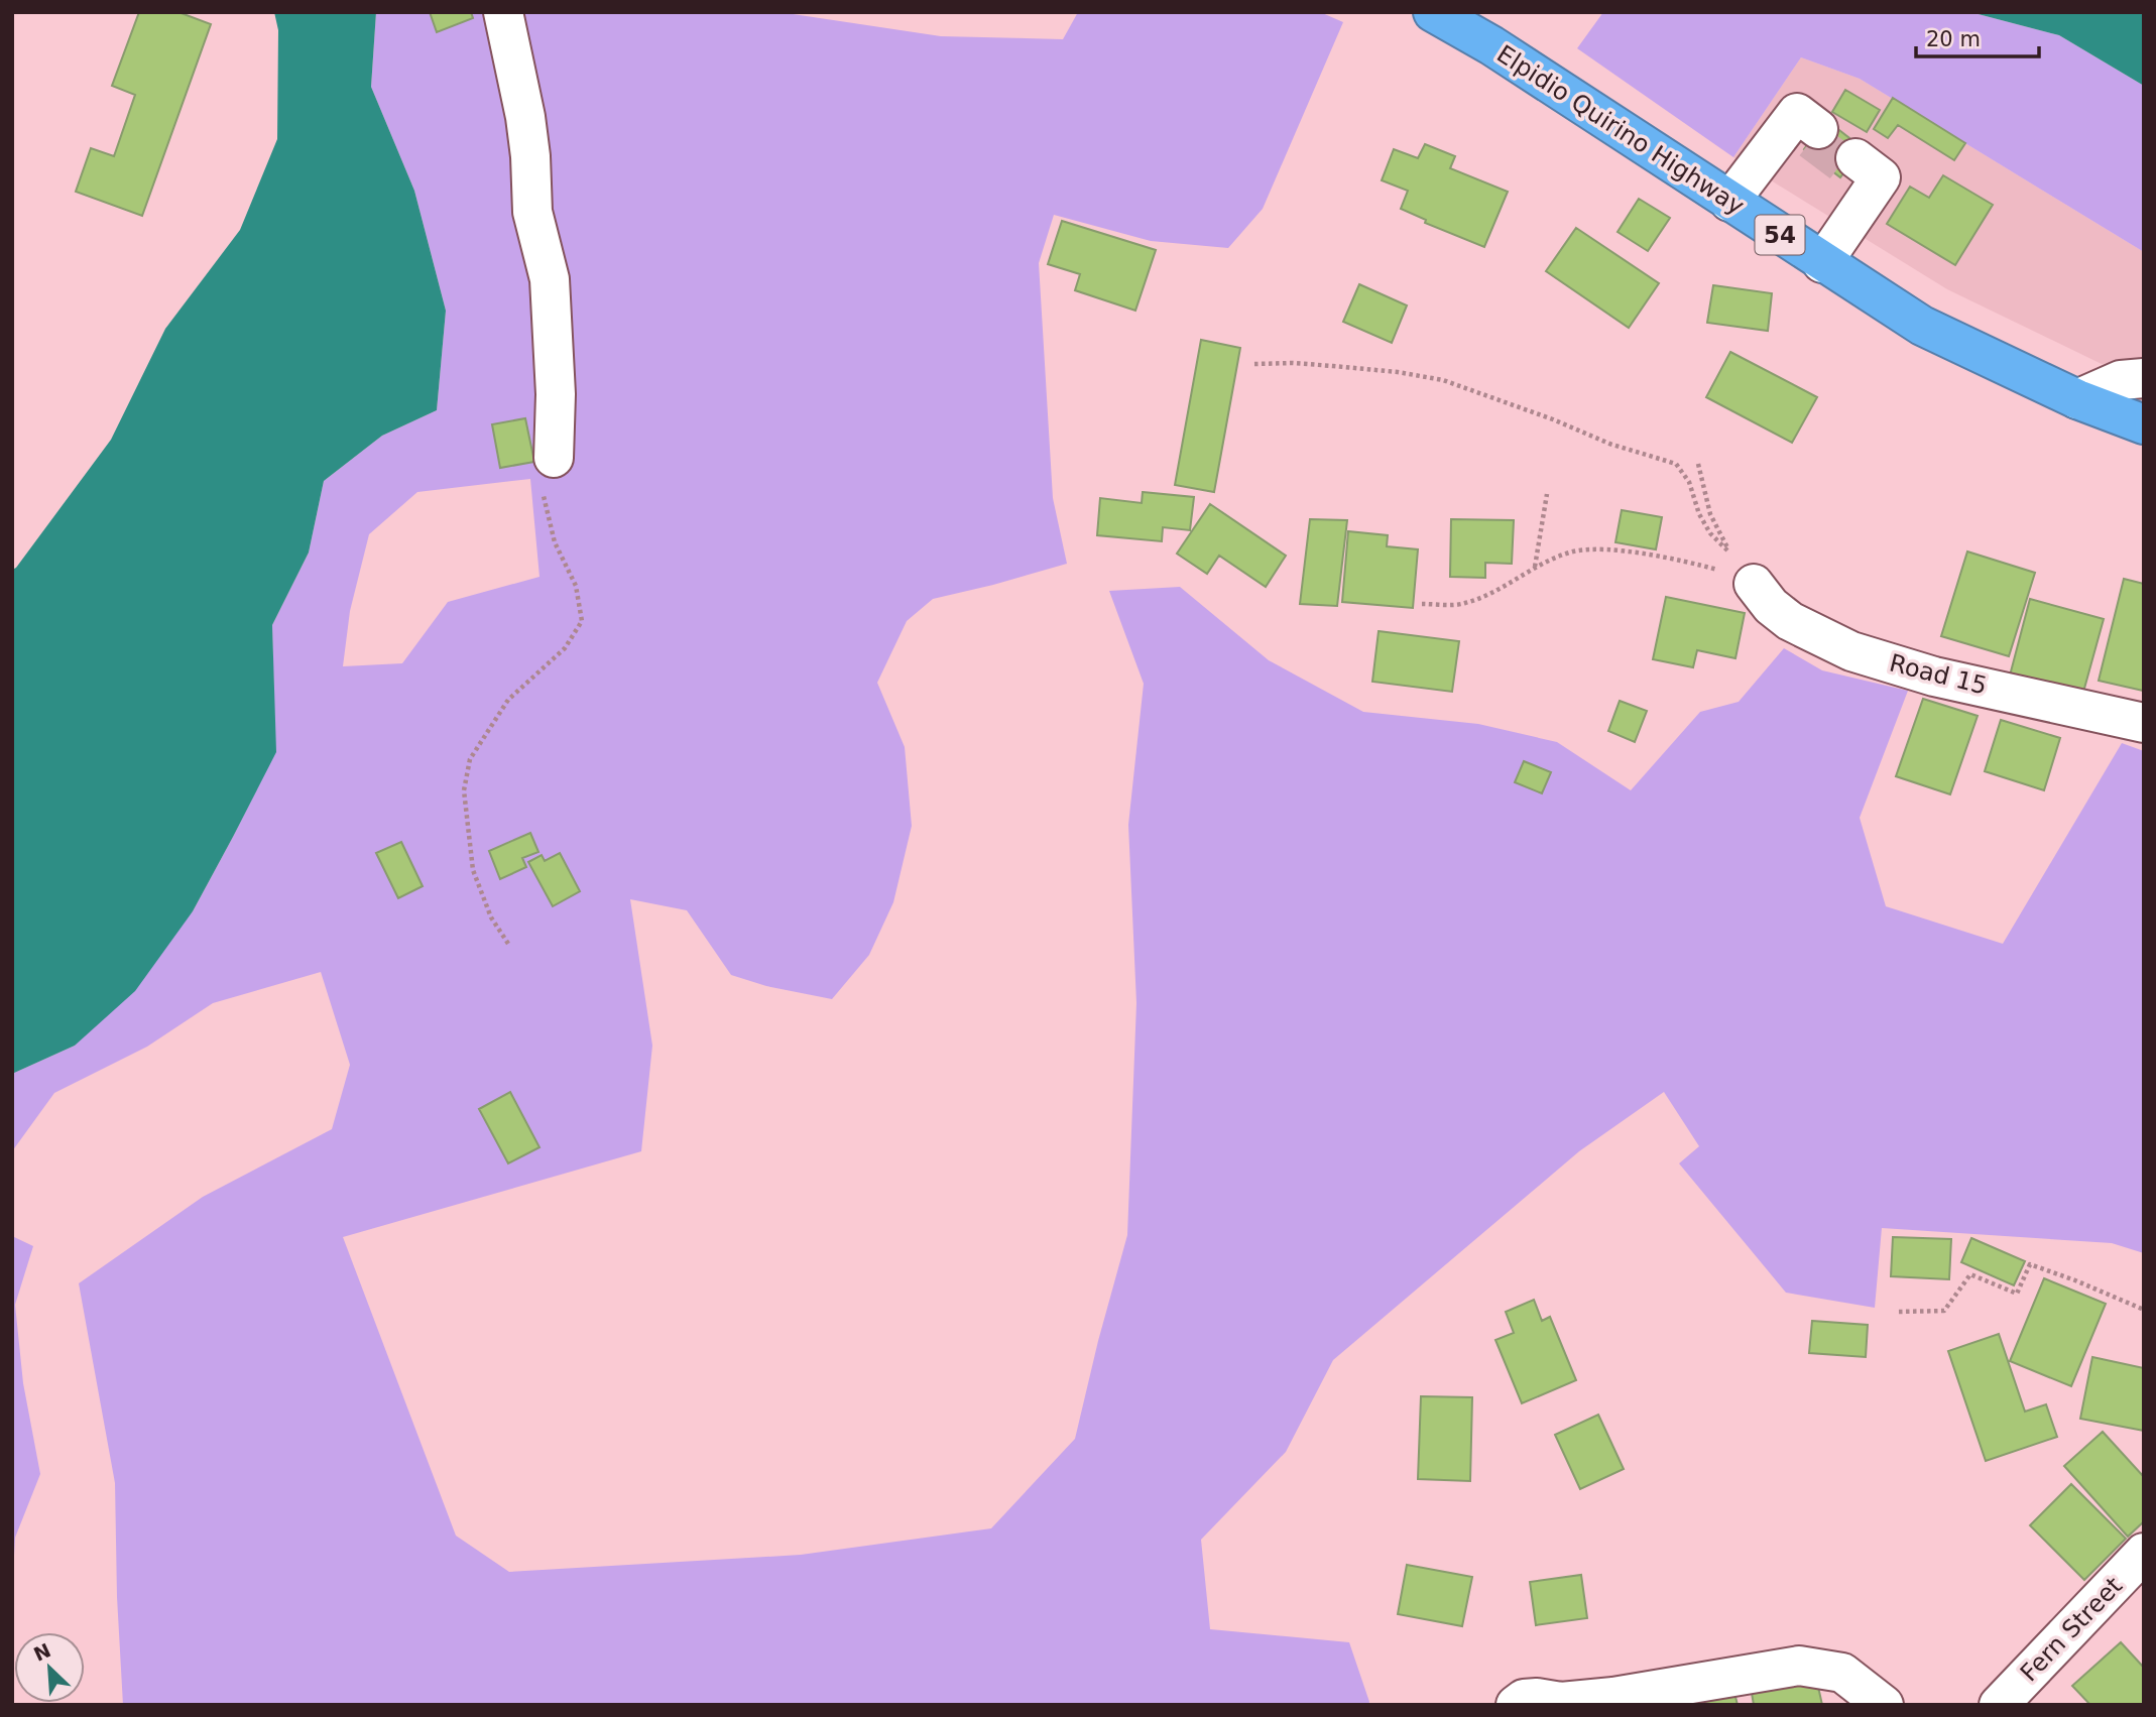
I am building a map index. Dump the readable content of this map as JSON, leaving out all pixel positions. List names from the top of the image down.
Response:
{
  "streets": {
    "highway": ["Elpidio Quirino Highway", "54"],
    "street": ["Road 15", "Fern Street"]
  },
  "scale_bar": "20 m",
  "north": "top left"
}
